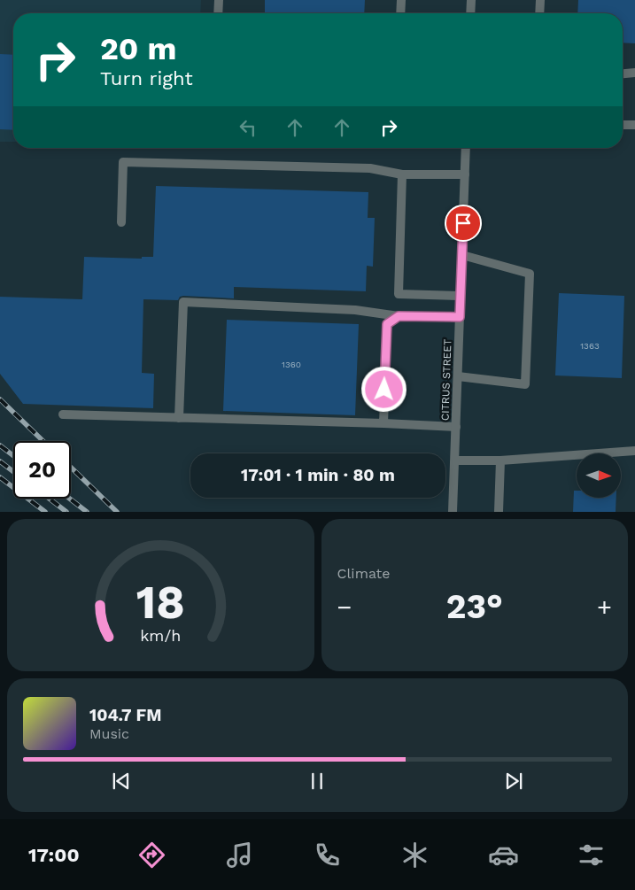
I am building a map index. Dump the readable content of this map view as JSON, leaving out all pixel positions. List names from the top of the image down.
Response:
{
  "streets": {
    "street": ["CITRUS STREET"]
  },
  "house_numbers": ["1363", "1360"],
  "north": "right",
  "page": {
    "turn": ["20 m", "Turn right"],
    "limit": "20",
    "trip": "17:01 · 1 min · 80 m",
    "tile": "Climate",
    "heat": ["−", "23°", "+"],
    "song": ["104.7 FM", "Music"],
    "tabs": "17:00",
    "gauge": ["18", "km/h"]
  }
}
